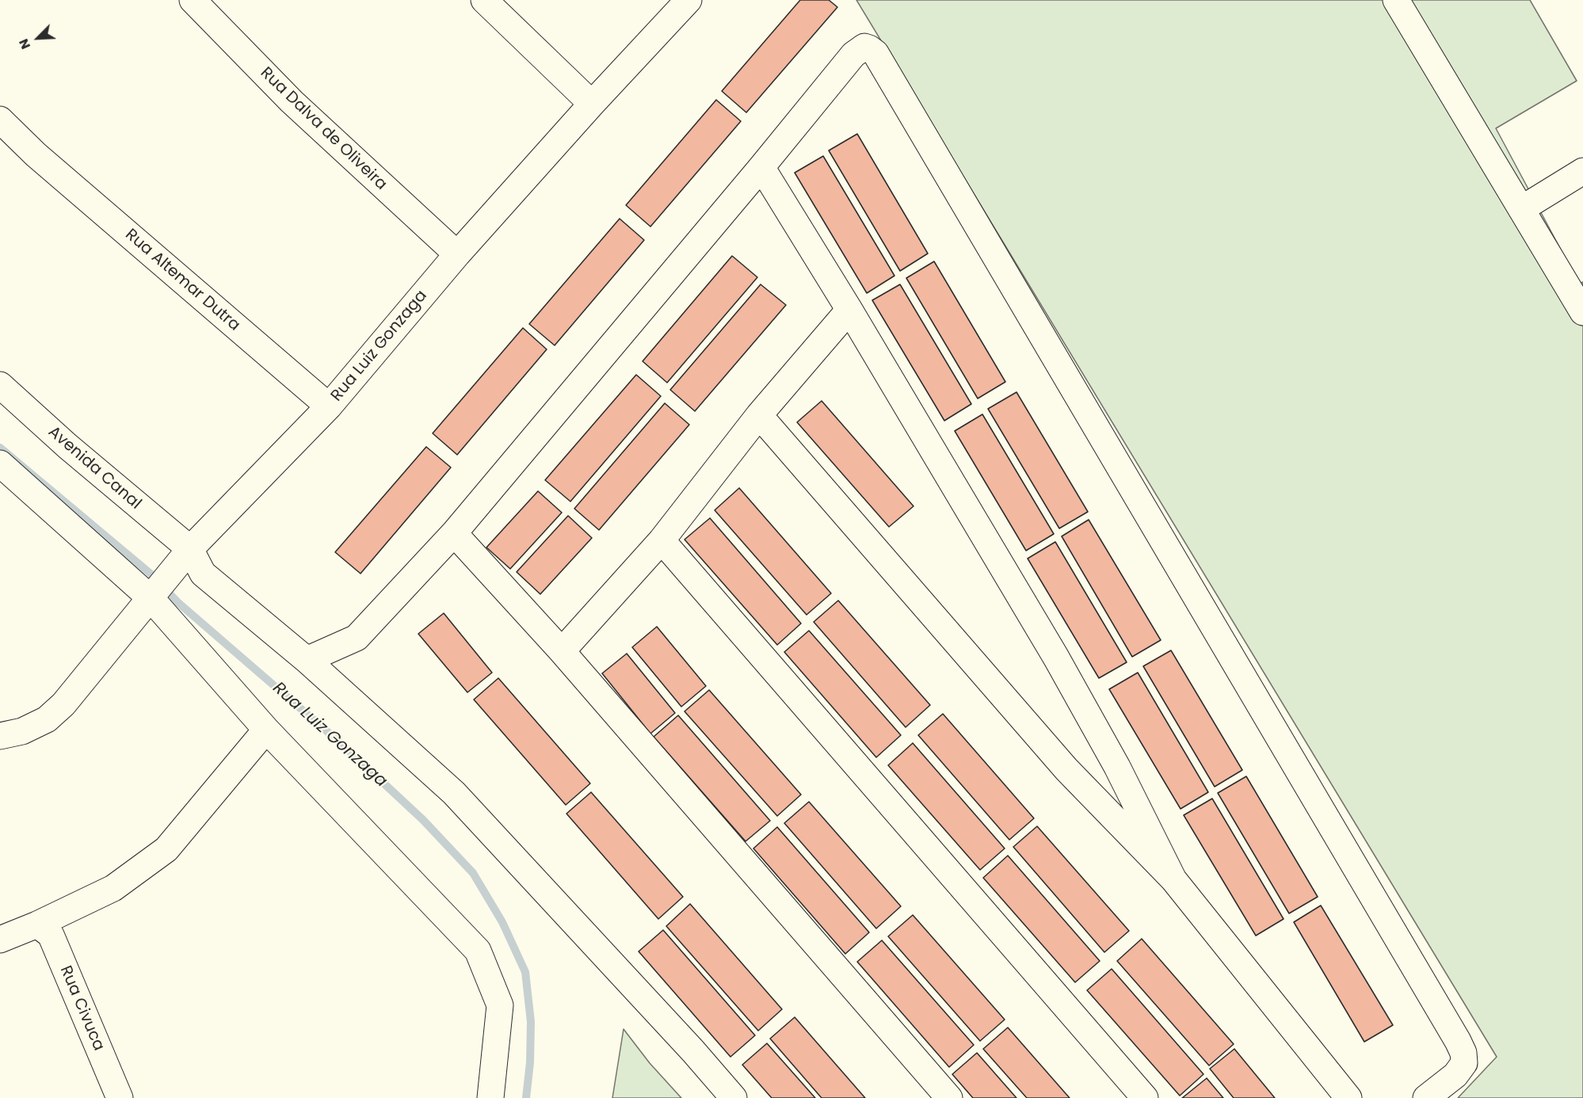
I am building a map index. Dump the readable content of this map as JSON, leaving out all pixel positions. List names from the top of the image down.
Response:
{
  "streets": {
    "street": [
      "Rua Dalva de Oliveira",
      "Rua Altemar Dutra",
      "Rua Luiz Gonzaga",
      "Avenida Canal",
      "Rua Civuca"
    ]
  },
  "crossings": [
    ["Rua Dalva de Oliveira", "Rua Luiz Gonzaga"],
    ["Rua Altemar Dutra", "Rua Luiz Gonzaga"],
    ["Rua Luiz Gonzaga", "Avenida Canal"]
  ],
  "water": ["Rua Luiz Gonzaga"],
  "north": "bottom left"
}
